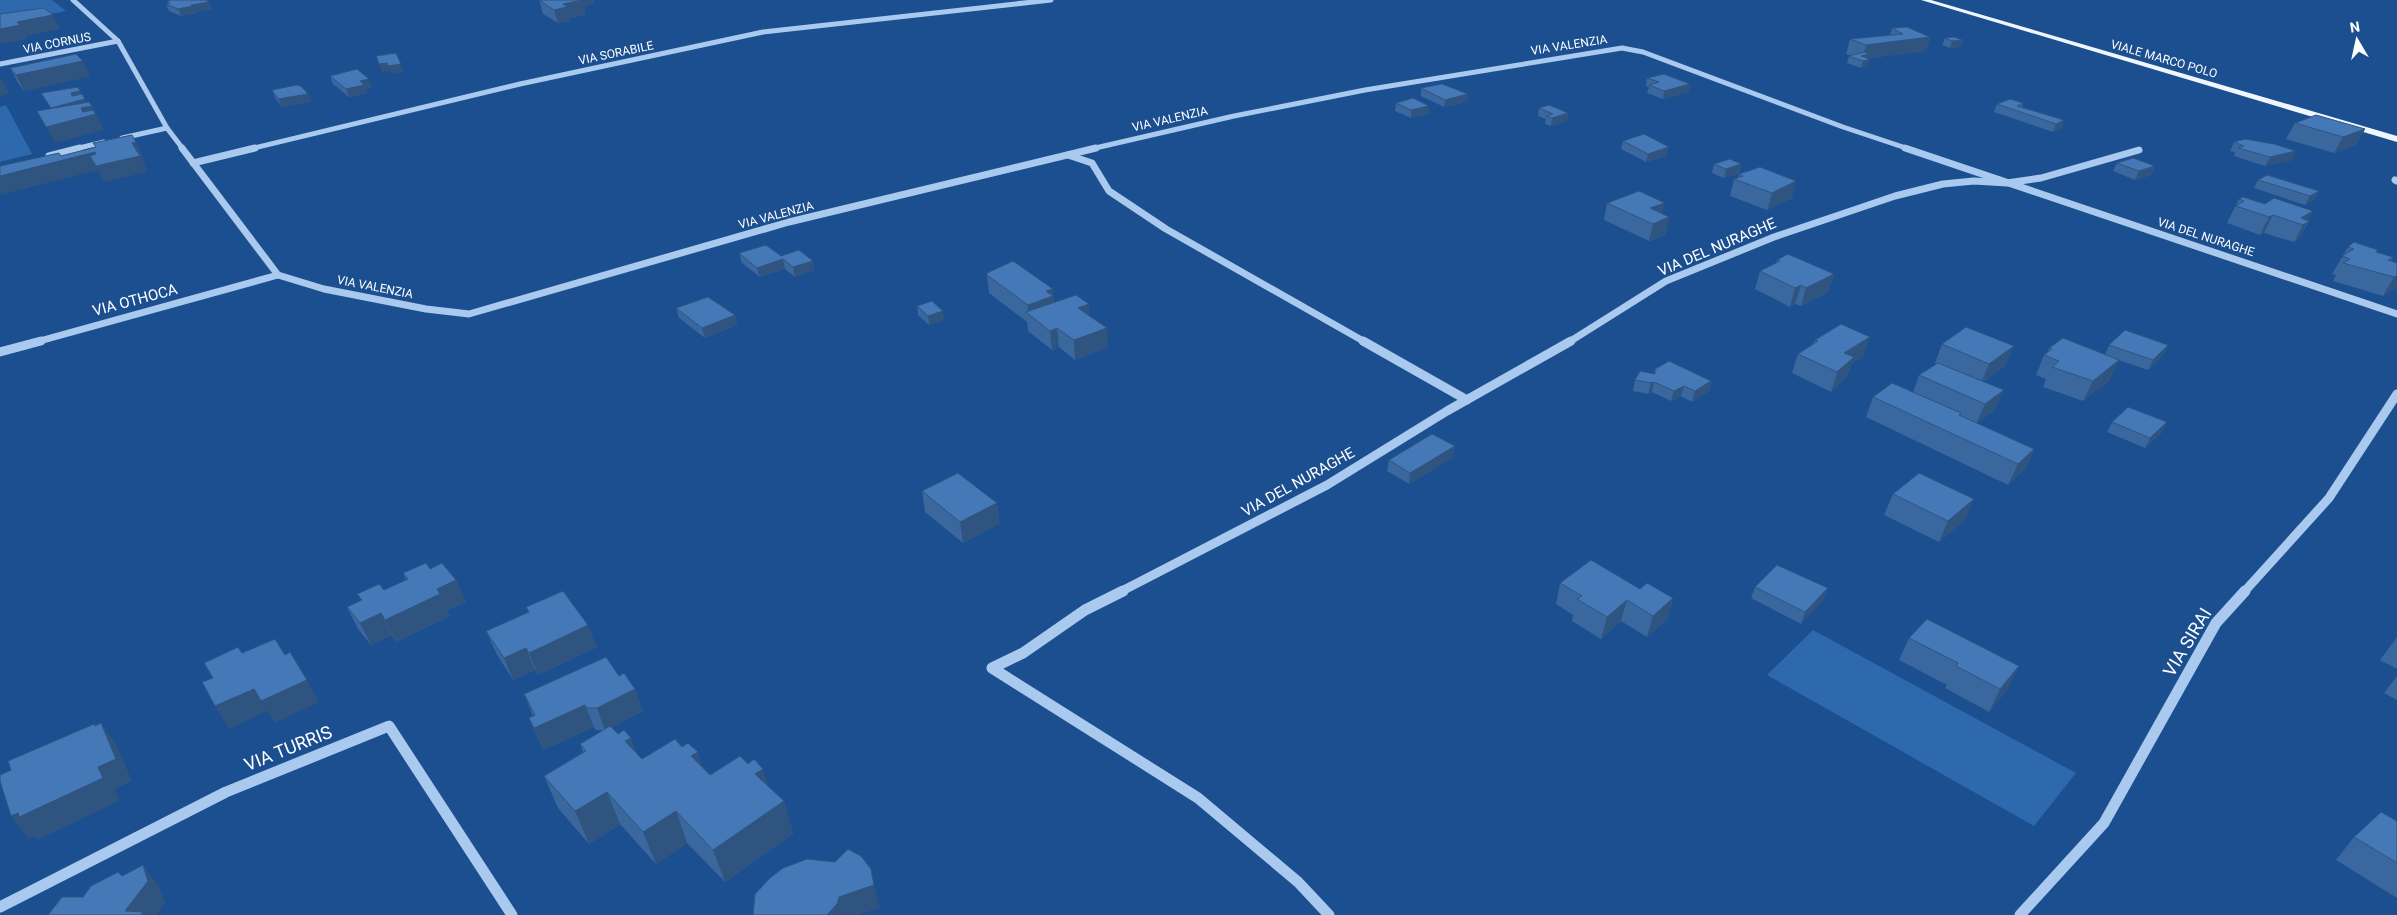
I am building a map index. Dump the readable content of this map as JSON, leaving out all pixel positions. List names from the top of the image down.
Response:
{
  "streets": {
    "main road": ["VIALE MARCO POLO"],
    "street": [
      "VIA CORNUS",
      "VIA VALENZIA",
      "VIA SORABILE",
      "VIA DEL NURAGHE",
      "VIA OTHOCA",
      "VIA SIRAI",
      "VIA TURRIS"
    ]
  },
  "crossings": [
    ["VIA VALENZIA", "VIA DEL NURAGHE"],
    ["VIA VALENZIA", "VIA OTHOCA"]
  ],
  "north": "top"
}
